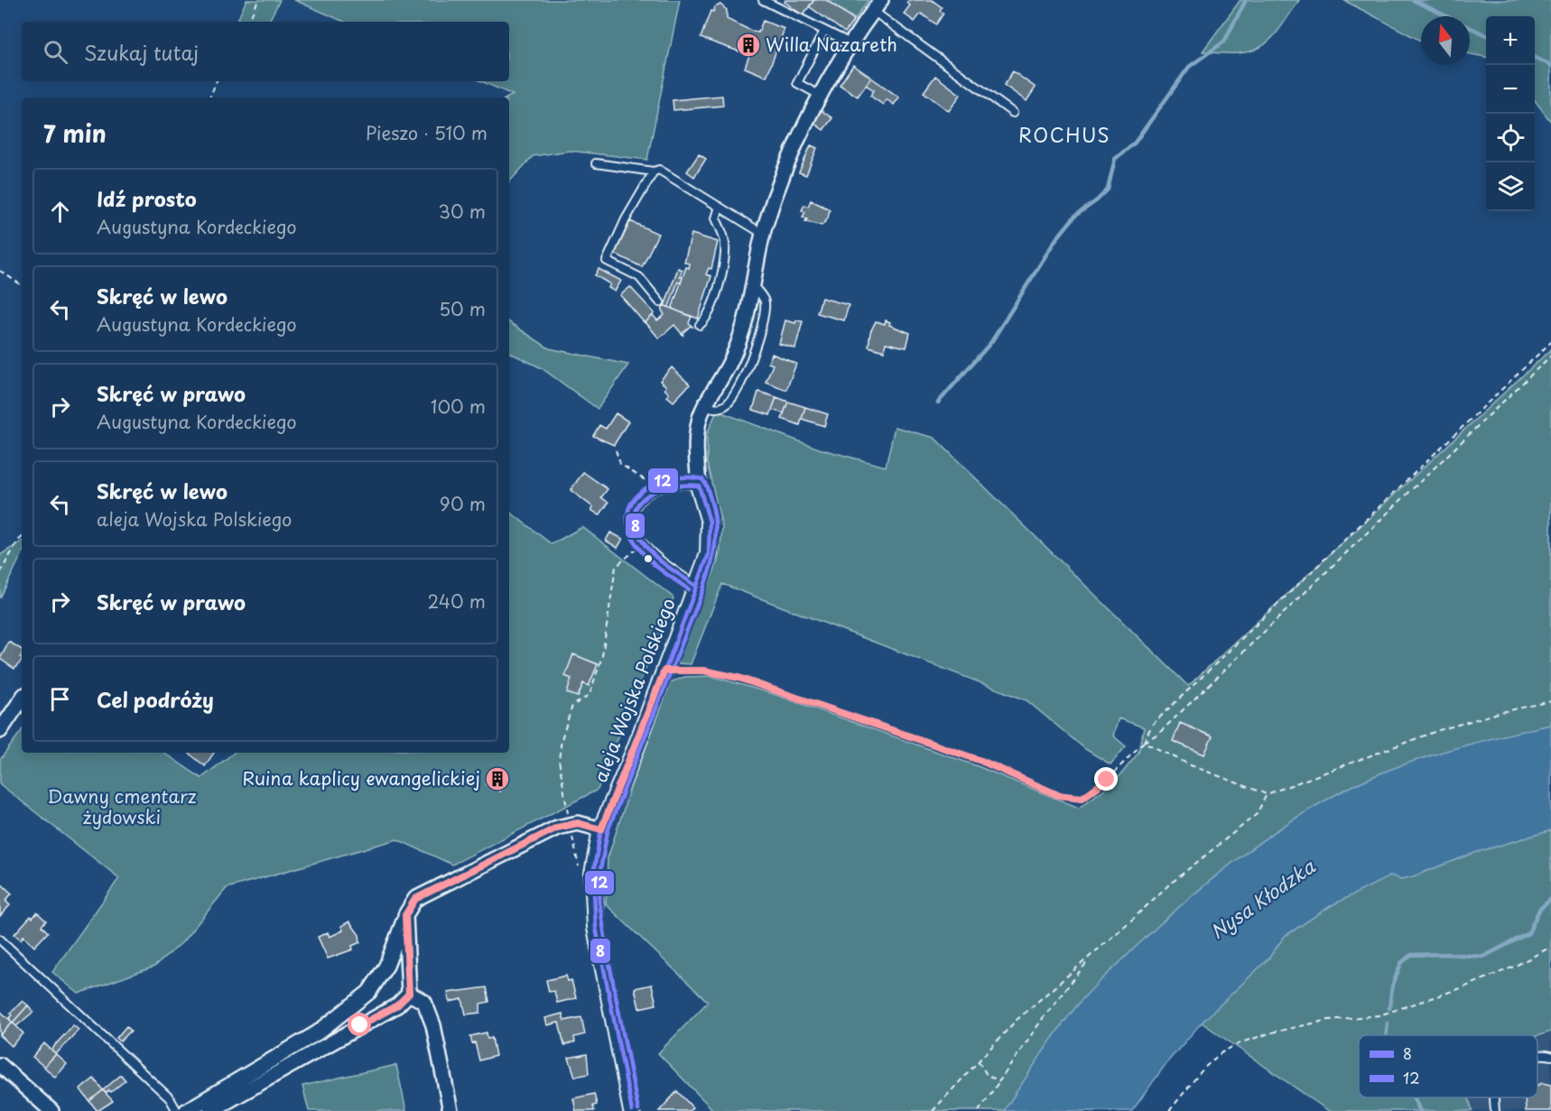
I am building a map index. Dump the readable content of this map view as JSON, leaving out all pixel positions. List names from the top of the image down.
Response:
{
  "streets": {
    "street": ["aleja Wojska Polskiego"]
  },
  "districts": ["ROCHUS"],
  "water": ["Nysa Kłodzka"],
  "parks": ["Dawny cmentarz żydowski"],
  "places": {
    "building": ["Willa Nazareth", "Ruina kaplicy ewangelickiej"]
  },
  "lines": ["transit line 12", "transit line 8"],
  "legend": ["8", "12"],
  "north": "top",
  "page": {
    "map_buttons": ["+", "−"],
    "search": "Szukaj tutaj",
    "heading": ["7 min", "Pieszo · 510 m"],
    "list": [
      ["Idź prosto", "Augustyna Kordeckiego", "30 m"],
      ["Skręć w lewo", "Augustyna Kordeckiego", "50 m"],
      ["Skręć w prawo", "Augustyna Kordeckiego", "100 m"],
      ["Skręć w lewo", "aleja Wojska Polskiego", "90 m"],
      ["Skręć w prawo", "240 m"],
      "Cel podróży"
    ]
  }
}
